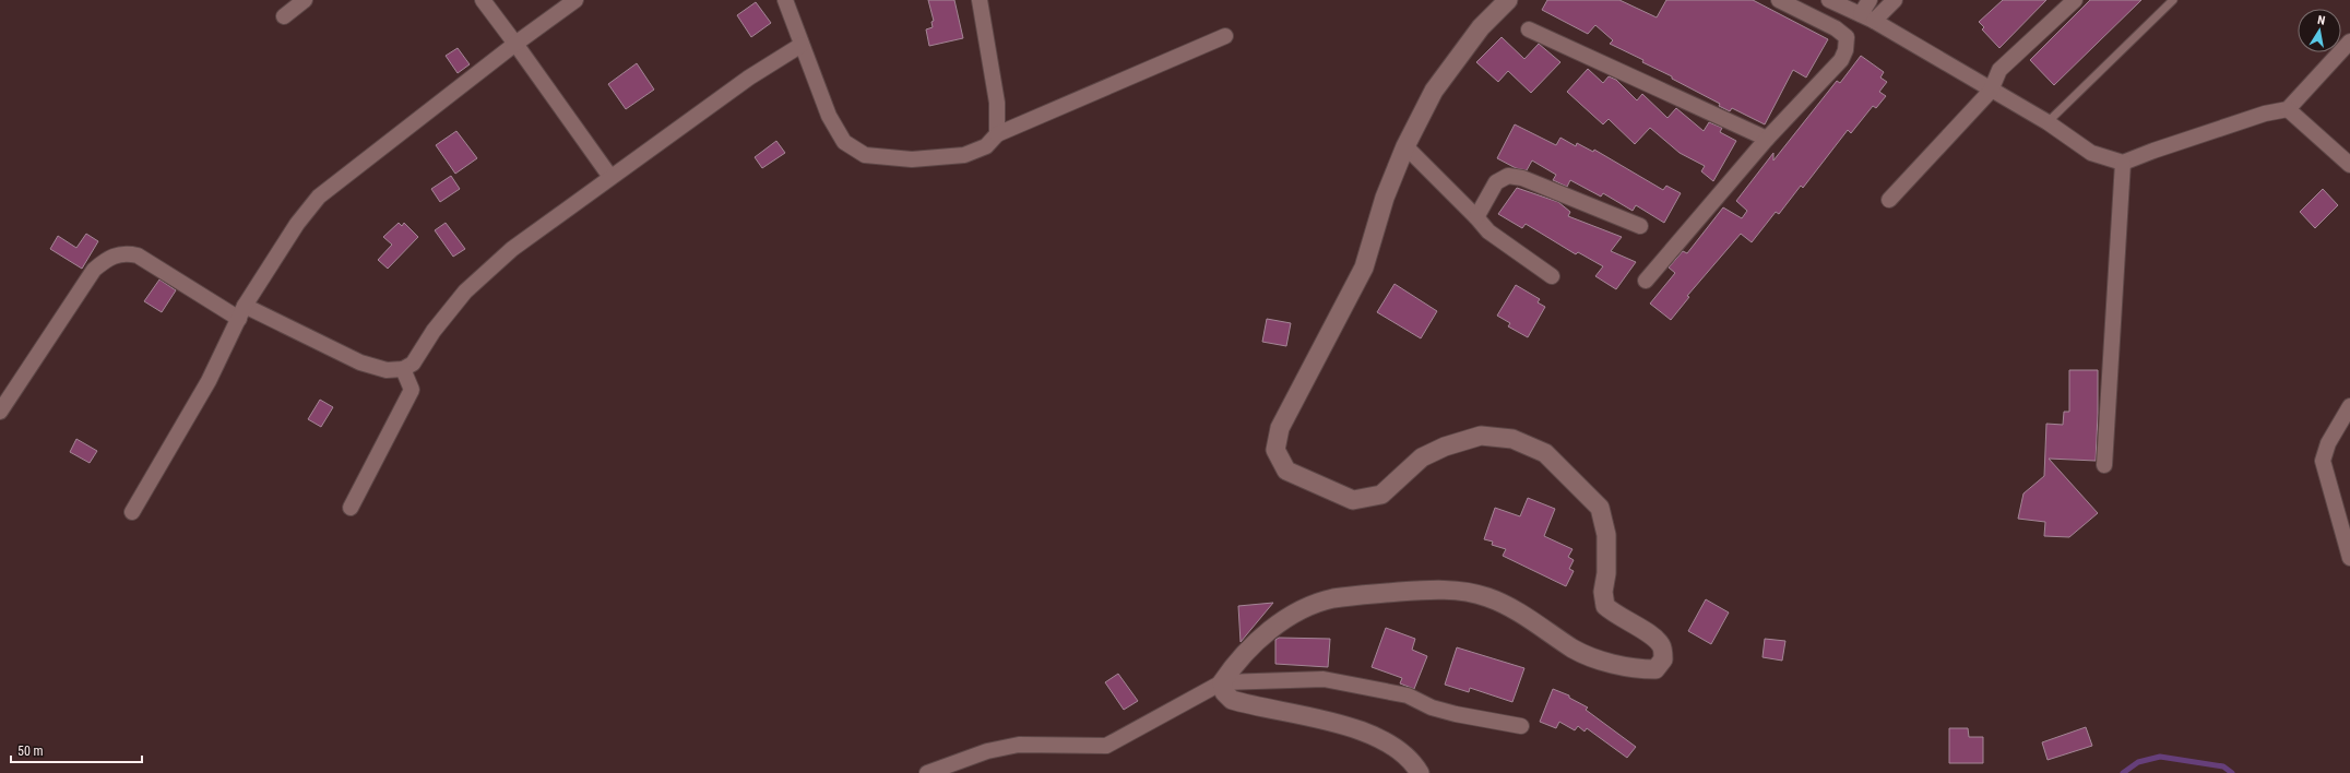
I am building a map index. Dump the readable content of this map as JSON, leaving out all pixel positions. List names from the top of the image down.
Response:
{
  "scale_bar": "50 m",
  "north": "top"
}
